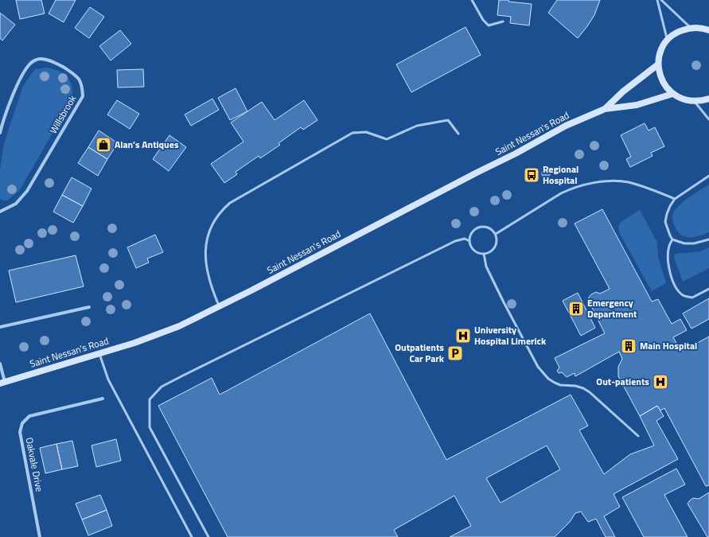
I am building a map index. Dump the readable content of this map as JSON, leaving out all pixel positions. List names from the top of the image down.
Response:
{
  "streets": {
    "main road": ["Saint Nessan's Road"],
    "street": ["Willsbrook", "Oakvale Drive"]
  },
  "places": {
    "shop": ["Alan's Antiques"],
    "bus stop": ["Regional Hospital"],
    "building": ["Emergency Department", "Main Hospital"],
    "hospital": ["University Hospital Limerick", "Out-patients"],
    "parking": ["Outpatients Car Park"]
  }
}
